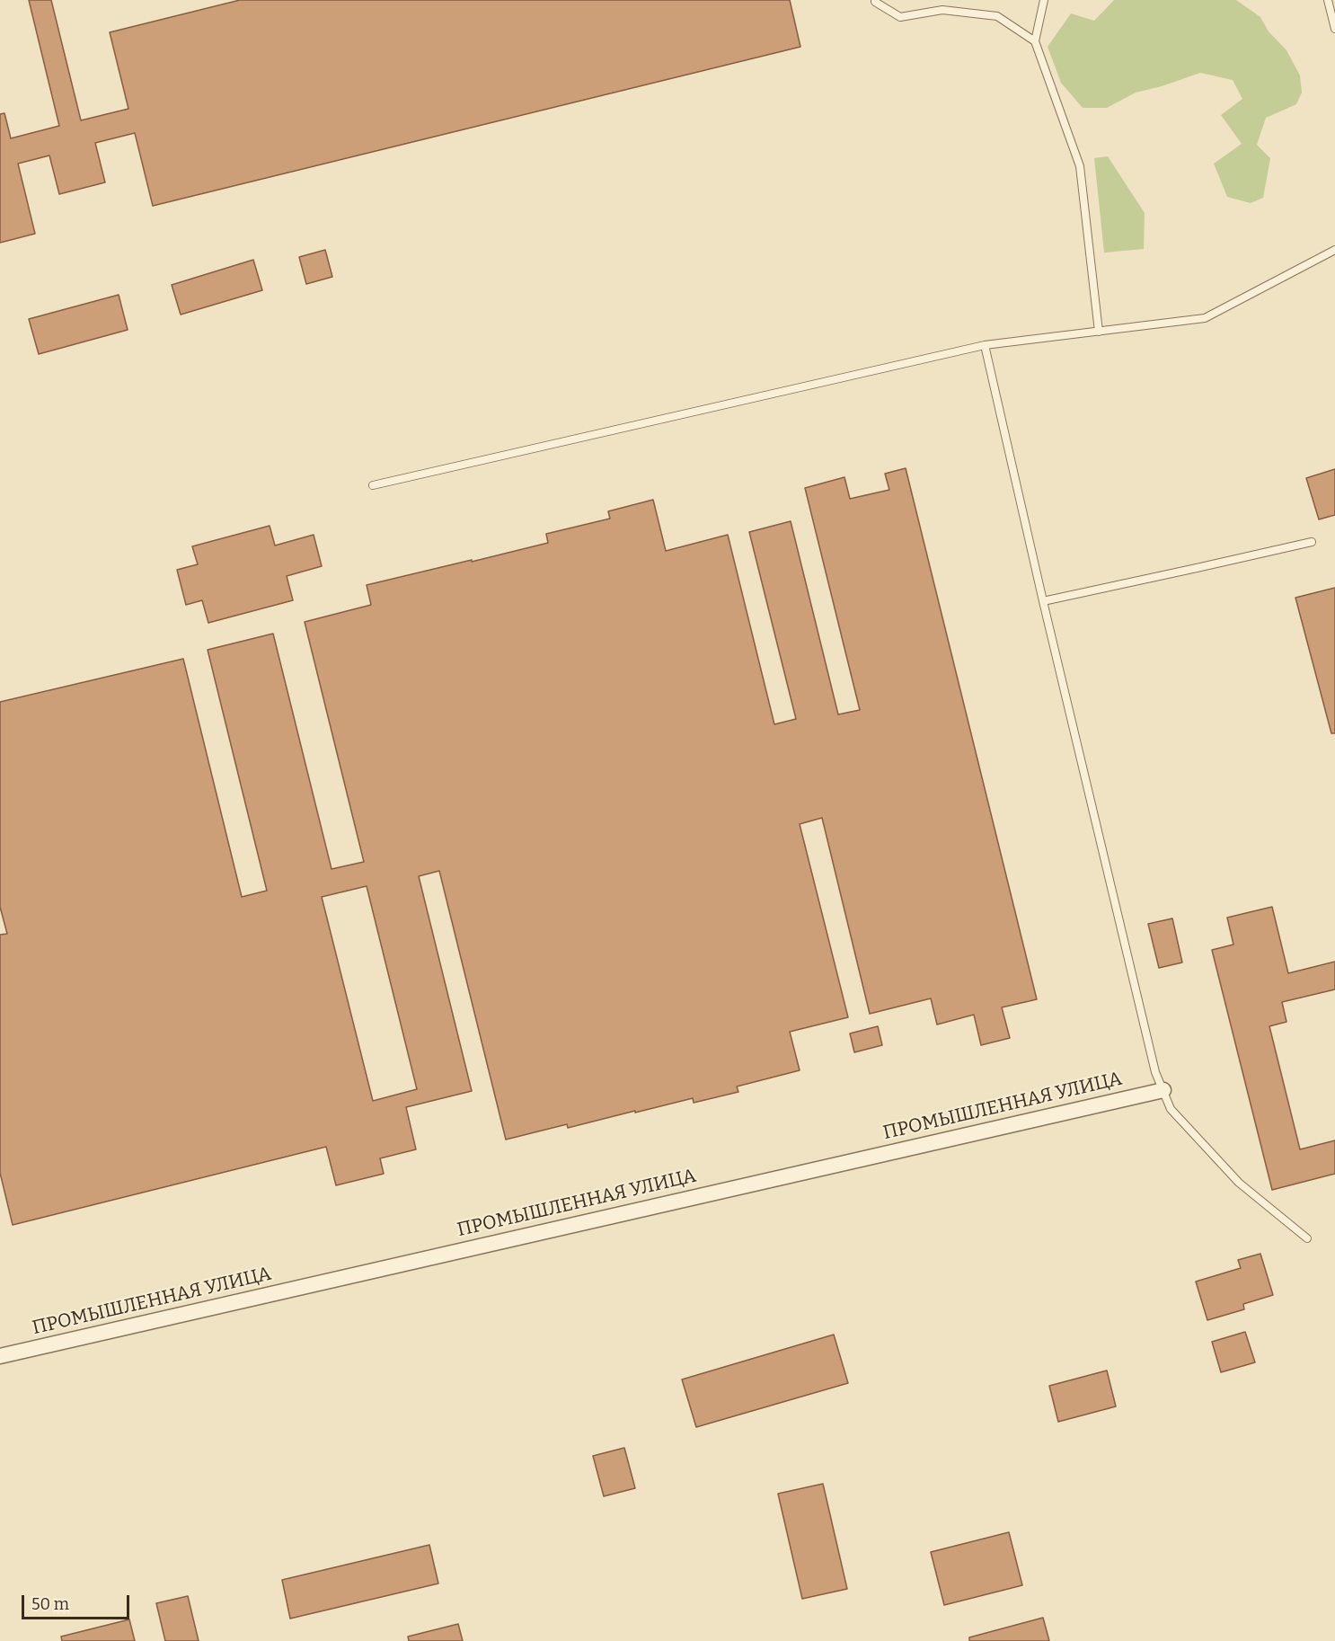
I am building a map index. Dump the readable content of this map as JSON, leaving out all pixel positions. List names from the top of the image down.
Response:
{
  "streets": {
    "street": ["ПРОМЫШЛЕННАЯ УЛИЦА"]
  },
  "scale_bar": "50 m"
}
